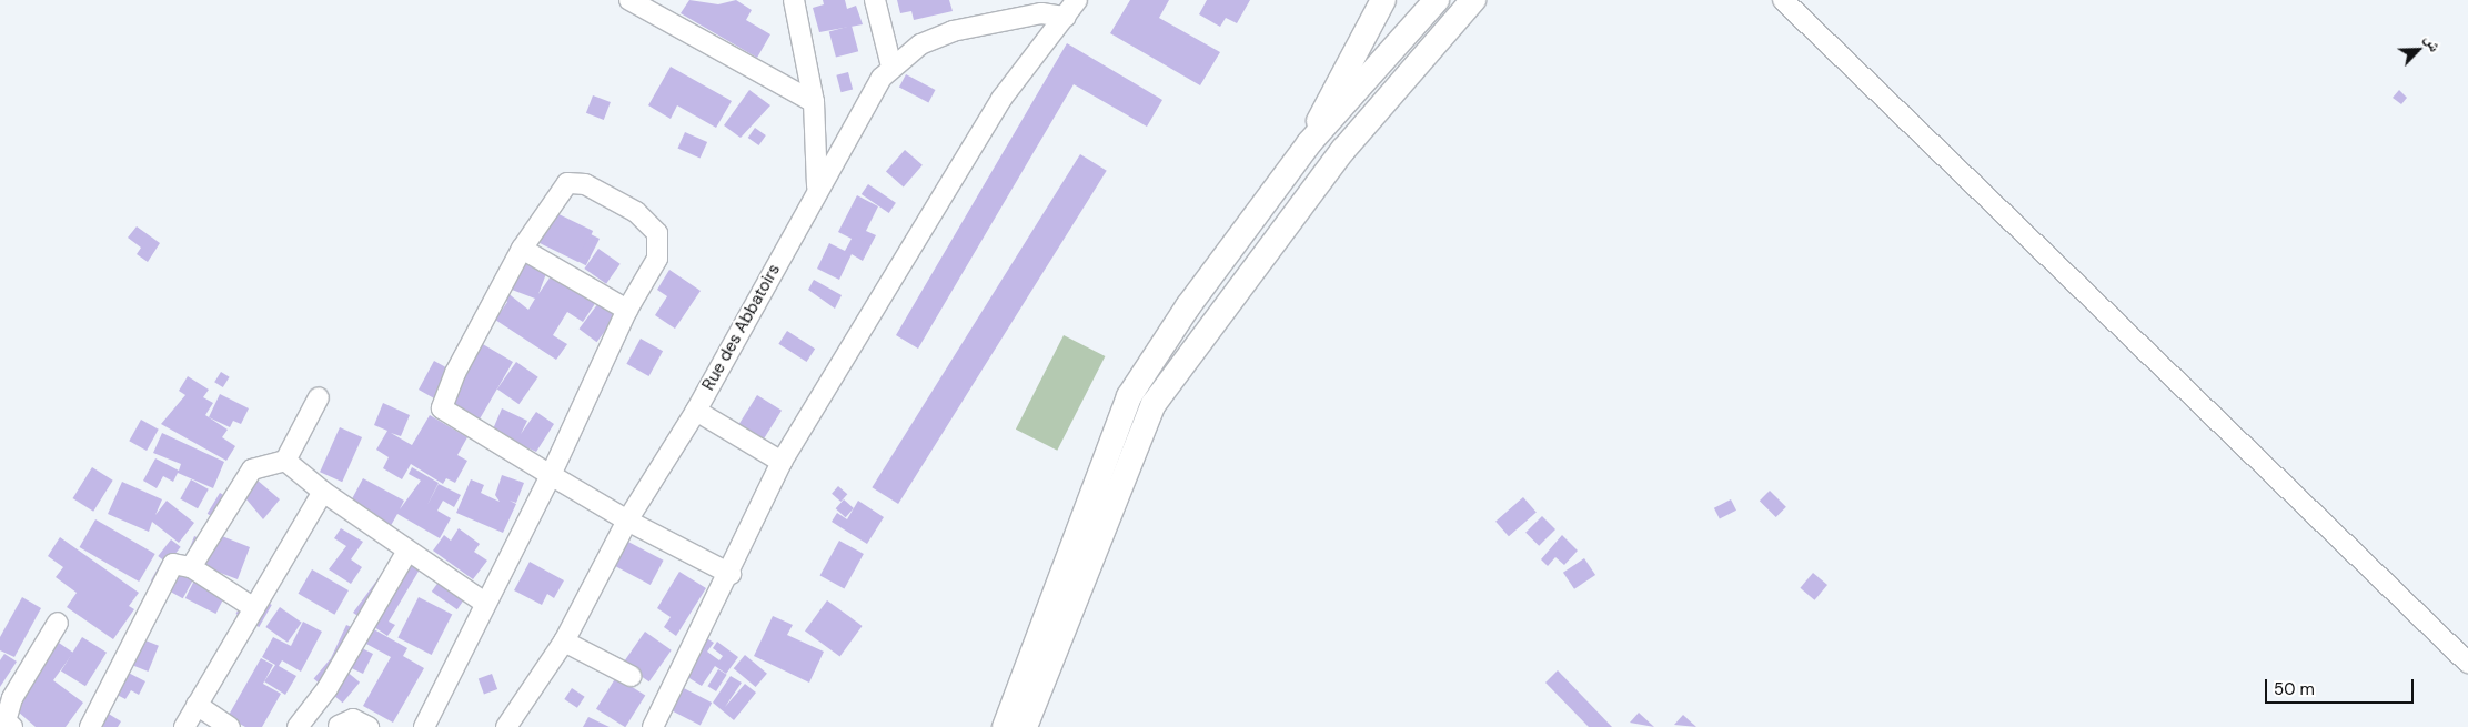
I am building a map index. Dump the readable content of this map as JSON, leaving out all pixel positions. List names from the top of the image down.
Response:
{
  "streets": {
    "street": ["Rue des Abbatoirs"]
  },
  "scale_bar": "50 m",
  "north": "top right"
}
